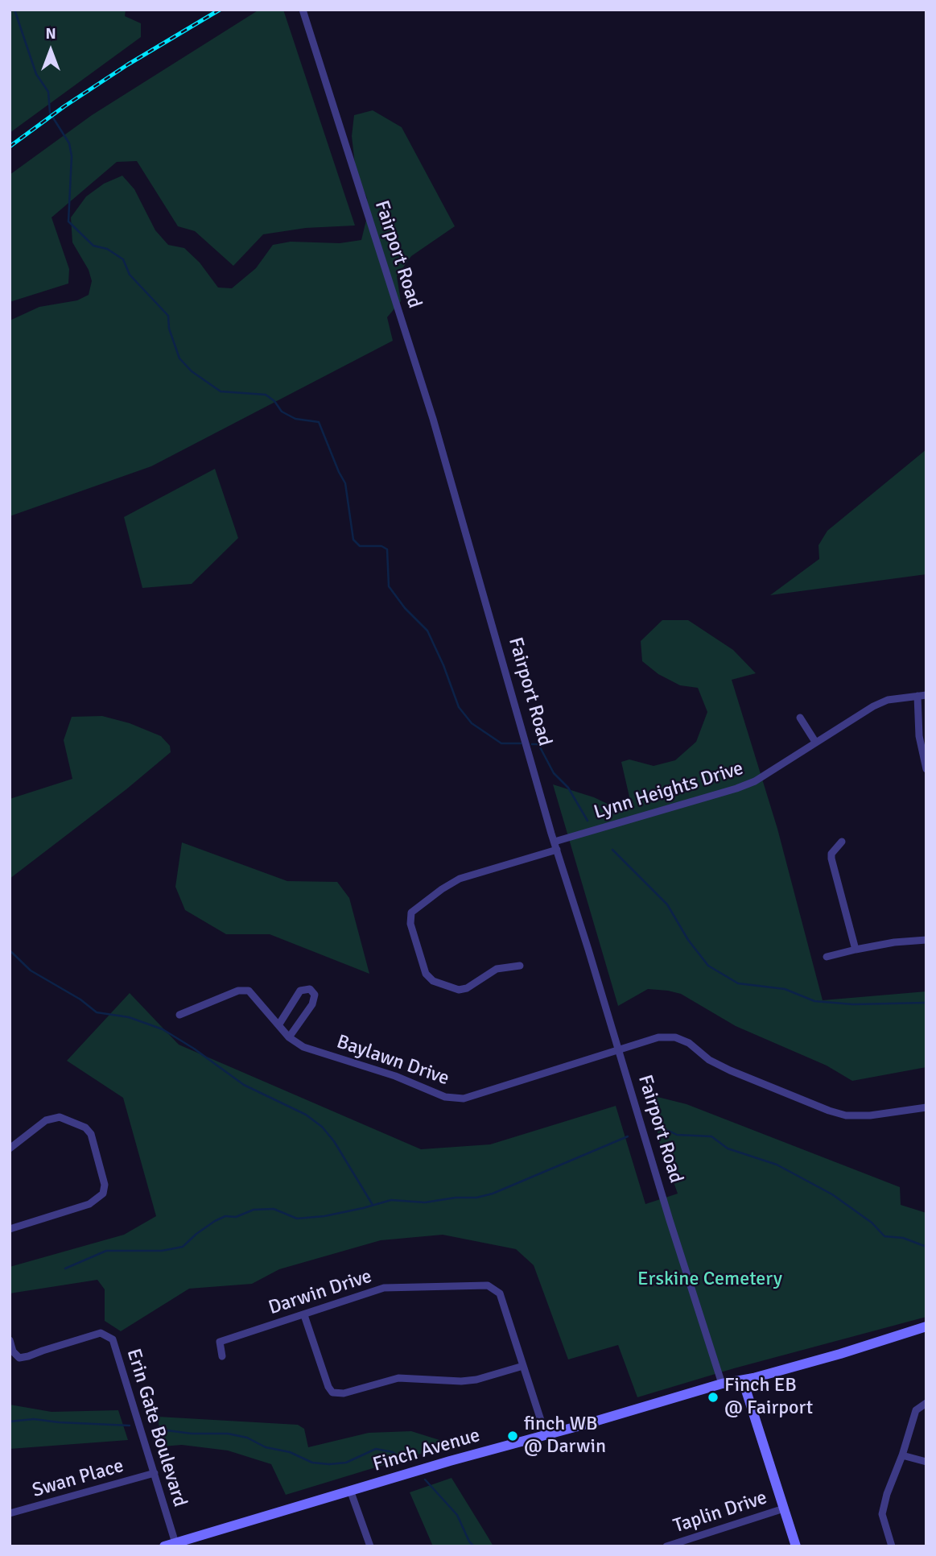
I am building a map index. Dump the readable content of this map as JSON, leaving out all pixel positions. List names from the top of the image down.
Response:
{
  "streets": {
    "main road": ["Finch Avenue"],
    "street": [
      "Fairport Road",
      "Lynn Heights Drive",
      "Baylawn Drive",
      "Darwin Drive",
      "Erin Gate Boulevard",
      "Swan Place",
      "Taplin Drive"
    ]
  },
  "crossings": [
    ["Fairport Road", "Lynn Heights Drive"],
    ["Fairport Road", "Baylawn Drive"],
    ["Fairport Road", "Finch Avenue"],
    ["Darwin Drive", "Finch Avenue"],
    ["Erin Gate Boulevard", "Finch Avenue"],
    ["Erin Gate Boulevard", "Swan Place"]
  ],
  "parks": ["Erskine Cemetery"],
  "places": ["Finch EB @ Fairport", "finch WB @ Darwin"],
  "north": "top"
}
